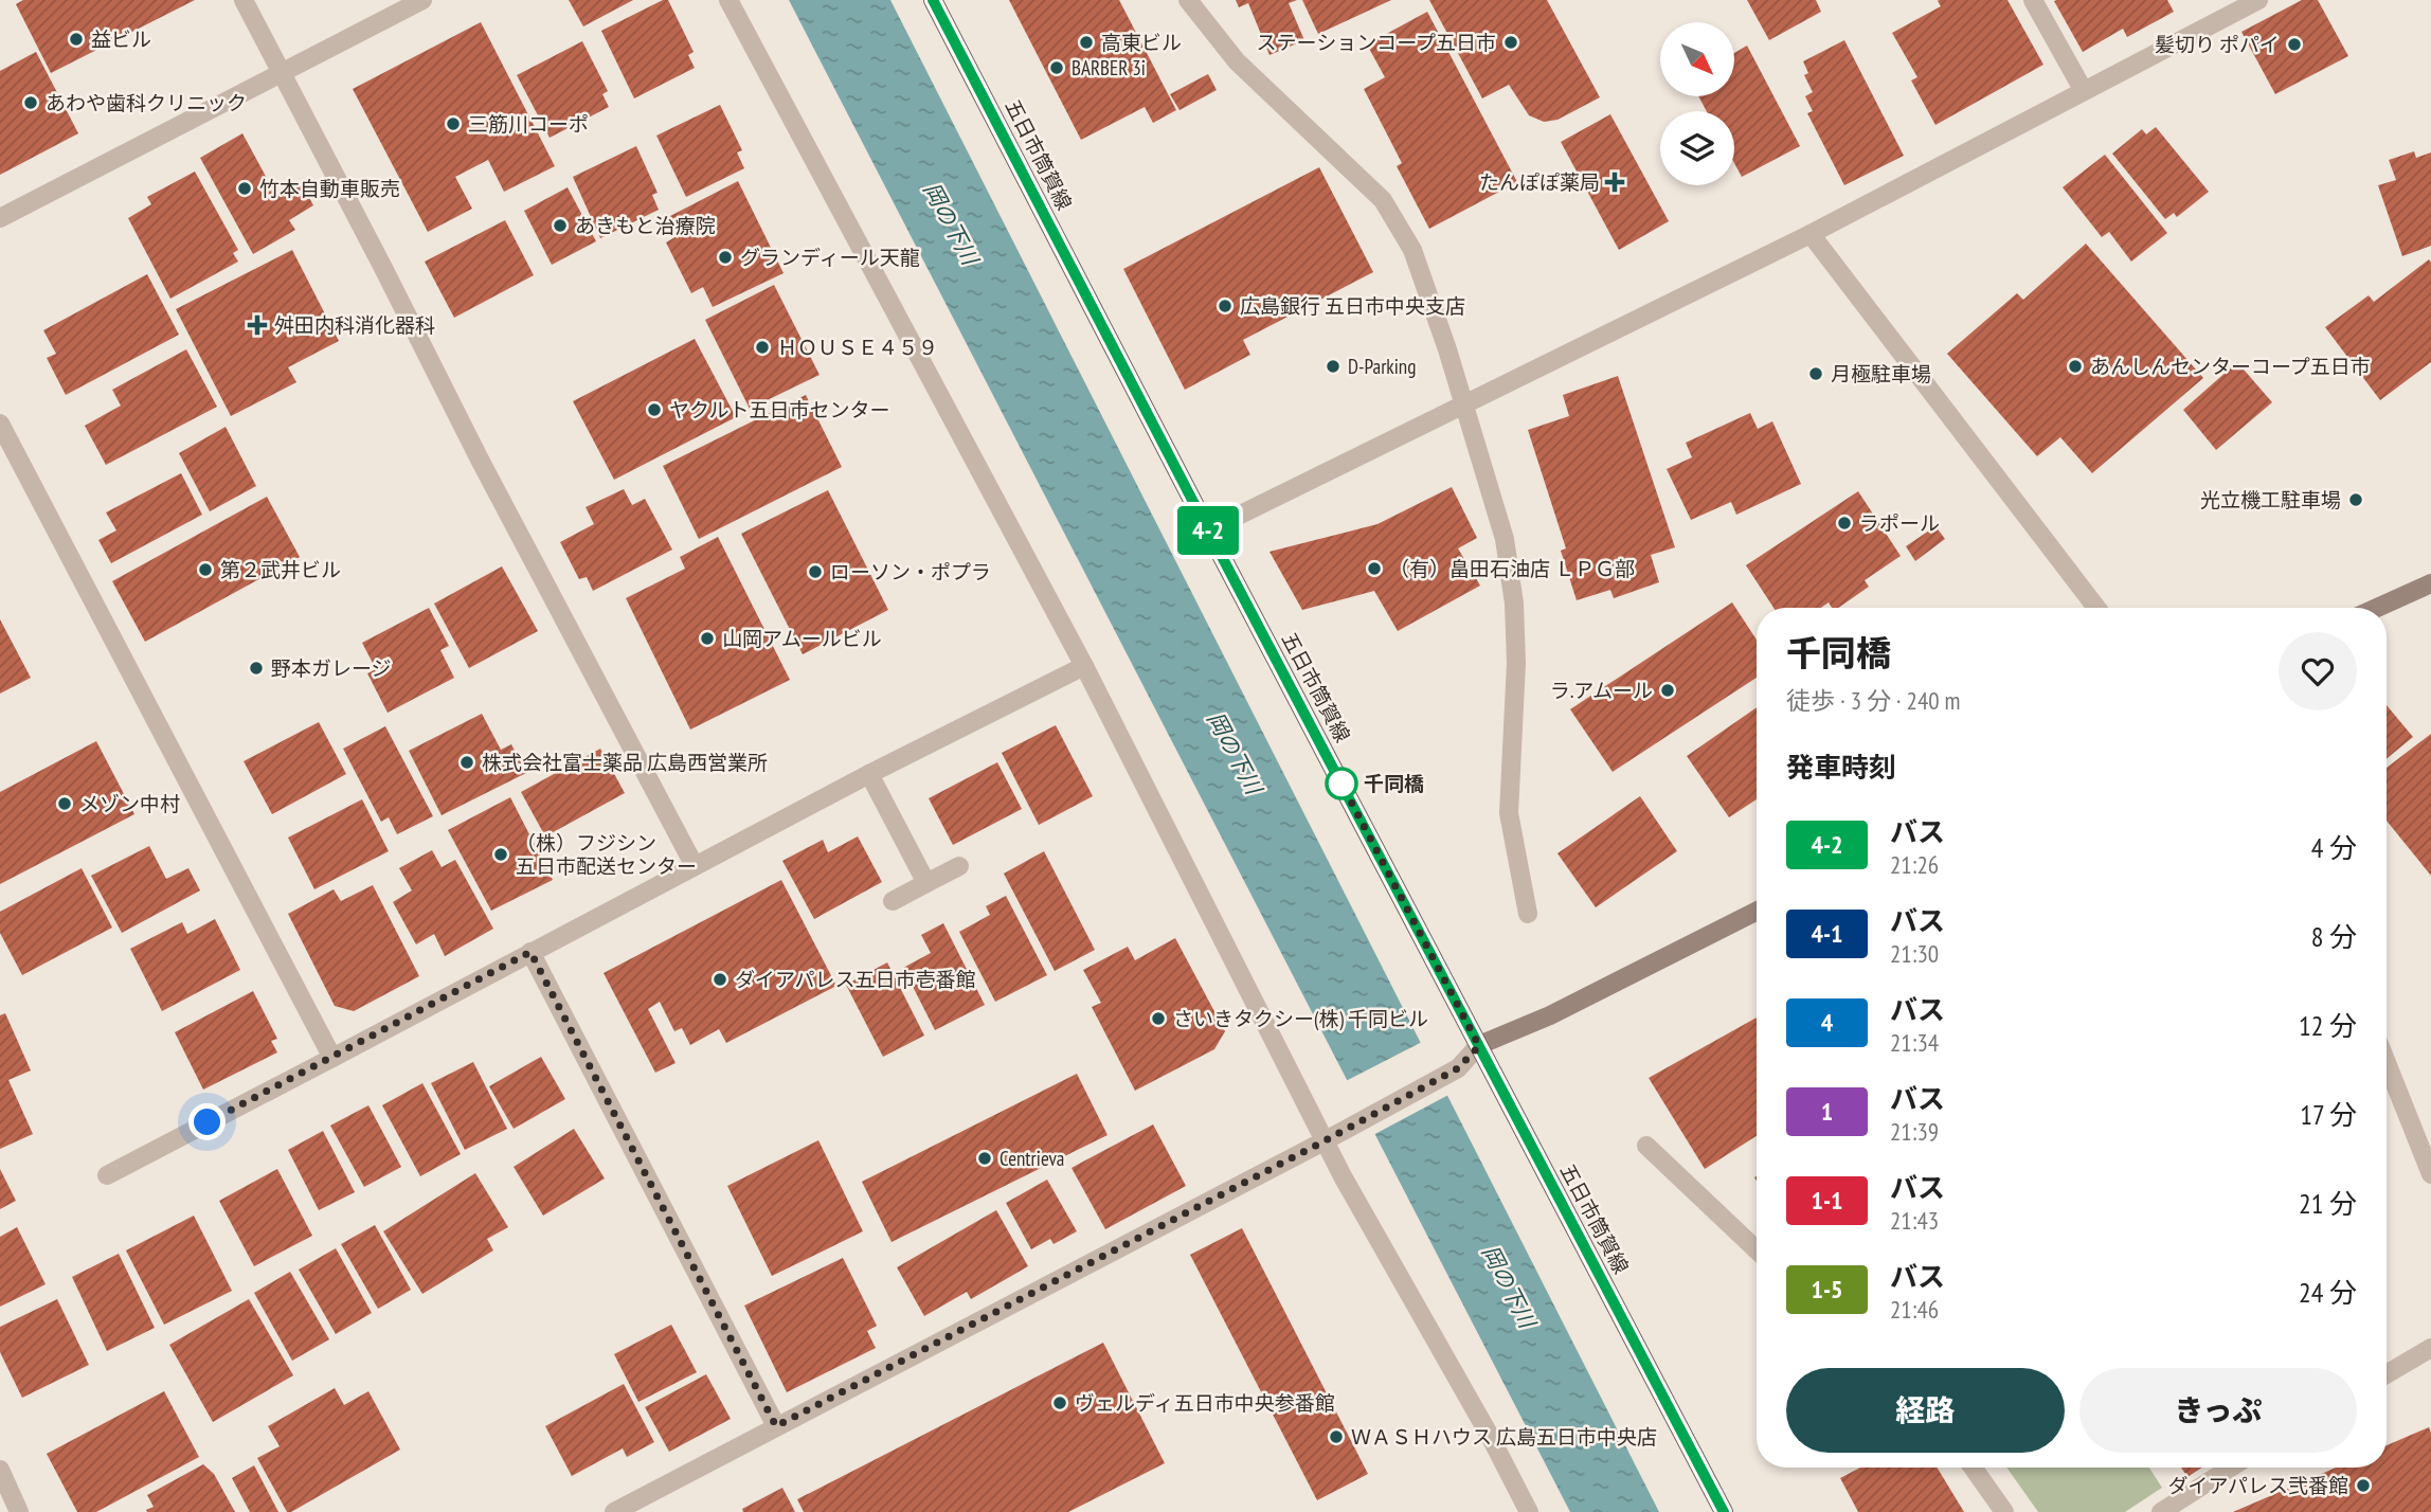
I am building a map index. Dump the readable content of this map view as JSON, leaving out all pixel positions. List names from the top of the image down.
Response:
{
  "streets": {
    "main road": ["五日市筒賀線"]
  },
  "water": ["岡の下川"],
  "places": {
    "other": [
      "益ビル",
      "高東ビル",
      "ステーションコープ五日市",
      "髪切り ポパイ",
      "BARBER 3i",
      "あわや歯科クリニック",
      "三筋川コーポ",
      "竹本自動車販売",
      "あきもと治療院",
      "グランディール天龍",
      "広島銀行 五日市中央支店",
      "ＨＯＵＳＥ４５９",
      "D-Parking",
      "あんしんセンターコープ五日市",
      "月極駐車場",
      "ヤクルト五日市センター",
      "光立機工駐車場",
      "ラポール",
      "（有）畠田石油店 ＬＰＧ部",
      "第２武井ビル",
      "ローソン・ポプラ",
      "山岡アムールビル",
      "野本ガレージ",
      "ラ.アムール",
      "株式会社富士薬品 広島西営業所",
      "千同橋",
      "メゾン中村",
      "（株）フジシン 五日市配送センター",
      "ダイアパレス五日市壱番館",
      "さいきタクシー(株) 千同ビル",
      "Centrieva",
      "ヴェルディ五日市中央参番館",
      "ＷＡＳＨハウス 広島五日市中央店",
      "ダイアパレス弐番館"
    ],
    "health": ["たんぽぽ薬局", "舛田内科消化器科"]
  },
  "lines": ["bus line 4-2"],
  "north": "bottom right",
  "page": {
    "on_map": "4-2",
    "heading": [
      ["千同橋", "徒歩 · 3 分 · 240 m"],
      "発車時刻"
    ],
    "list": [
      {
        "mark": "4-2",
        "name": "バス",
        "note": "21:26",
        "value": "4 分"
      },
      {
        "mark": "4-1",
        "name": "バス",
        "note": "21:30",
        "value": "8 分"
      },
      {
        "mark": "4",
        "name": "バス",
        "note": "21:34",
        "value": "12 分"
      },
      {
        "mark": "1",
        "name": "バス",
        "note": "21:39",
        "value": "17 分"
      },
      {
        "mark": "1-1",
        "name": "バス",
        "note": "21:43",
        "value": "21 分"
      },
      {
        "mark": "1-5",
        "name": "バス",
        "note": "21:46",
        "value": "24 分"
      }
    ],
    "buttons": ["経路", "きっぷ"]
  }
}
